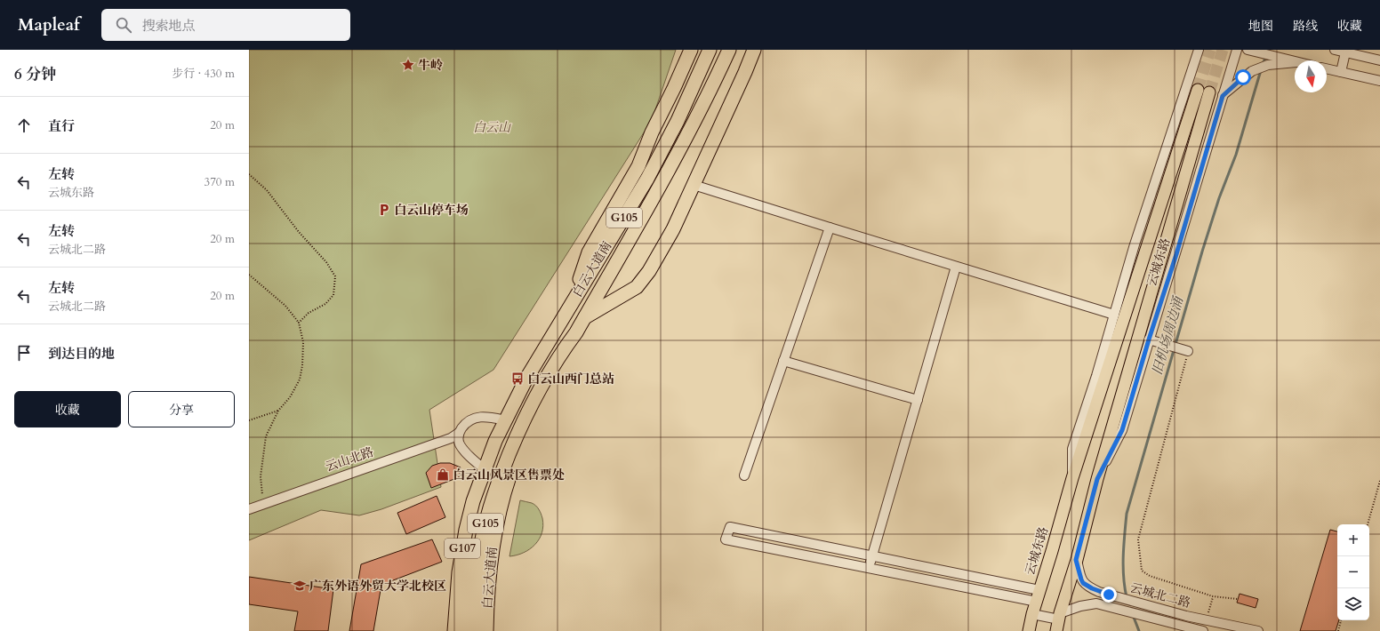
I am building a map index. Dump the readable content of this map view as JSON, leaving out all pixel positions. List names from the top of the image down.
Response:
{
  "streets": {
    "highway": ["G105", "白云大道南", "G107"],
    "main road": ["云城东路"],
    "street": ["云山北路", "云城北二路"]
  },
  "crossings": [
    ["云城东路", "云城北二路"]
  ],
  "water": ["旧机场周边涌"],
  "parks": ["白云山"],
  "places": {
    "place": ["牛岭"],
    "parking": ["白云山停车场"],
    "bus stop": ["白云山西门总站"],
    "shop": ["白云山风景区售票处"],
    "school or university": ["广东外语外贸大学北校区"]
  },
  "north": "bottom",
  "page": {
    "header": "Mapleaf",
    "search": "搜索地点",
    "nav": ["地图", "路线", "收藏"],
    "heading": ["6 分钟", "步行 · 430 m"],
    "list": [
      ["直行", "20 m"],
      ["左转", "云城东路", "370 m"],
      ["左转", "云城北二路", "20 m"],
      ["左转", "云城北二路", "20 m"],
      "到达目的地"
    ],
    "buttons": ["收藏", "分享"],
    "map_buttons": ["+", "−"]
  }
}
